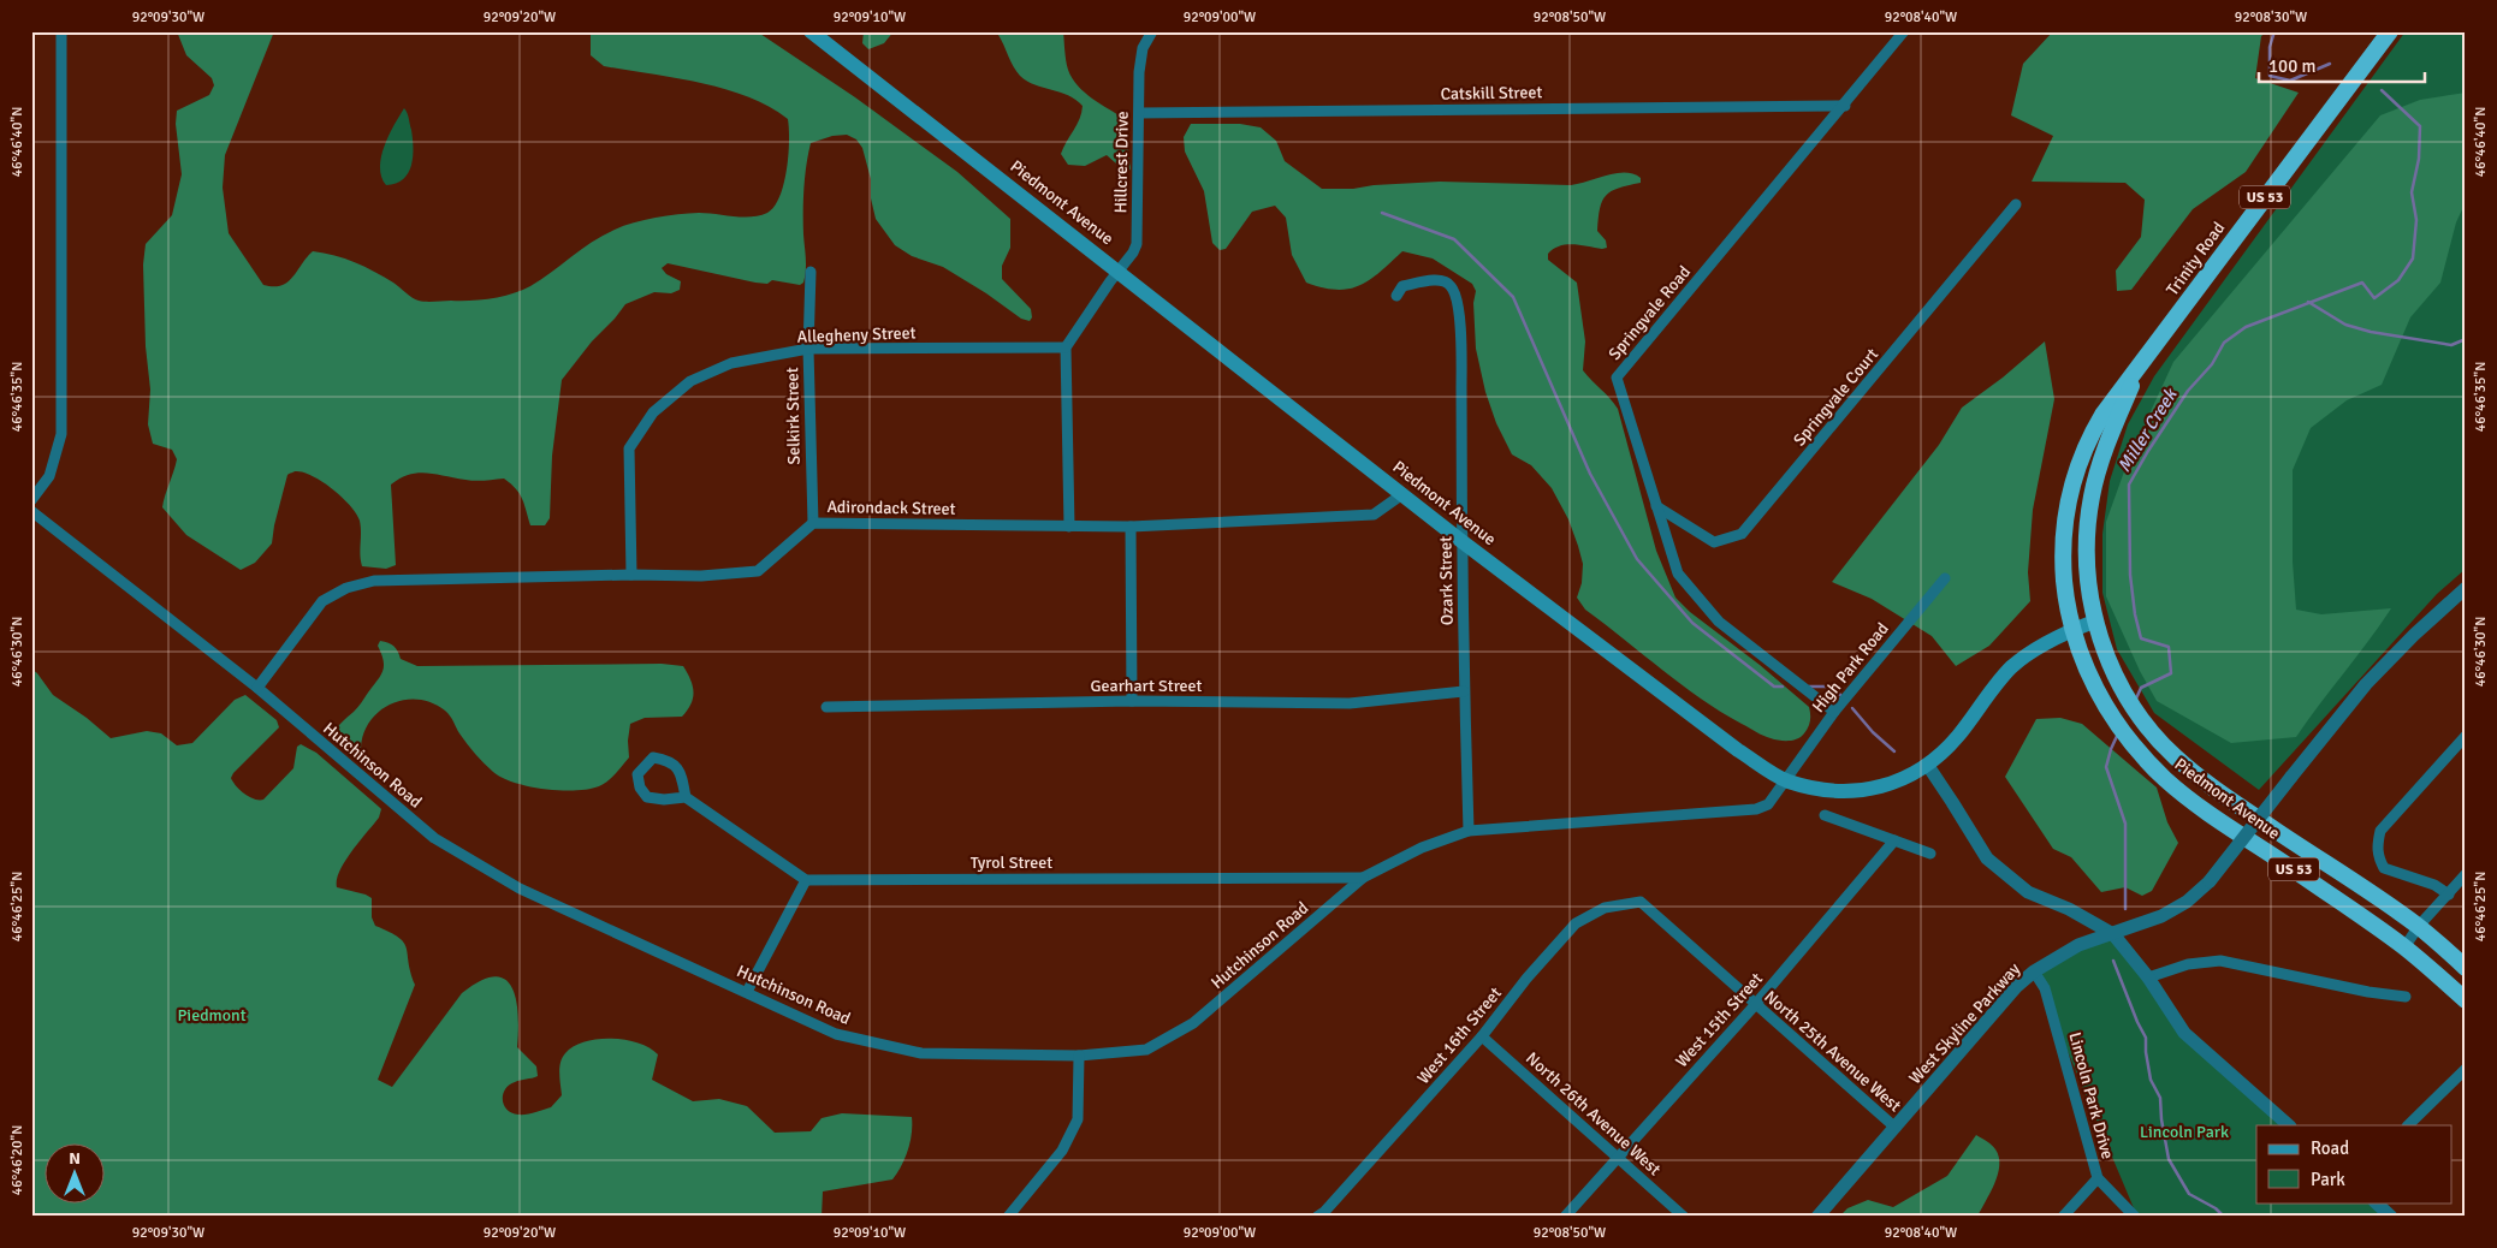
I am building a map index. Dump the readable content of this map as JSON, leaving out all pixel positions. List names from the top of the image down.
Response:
{
  "streets": {
    "highway": ["US 53", "Piedmont Avenue", "Trinity Road"],
    "street": [
      "Catskill Street",
      "Hillcrest Drive",
      "Springvale Road",
      "Allegheny Street",
      "Springvale Court",
      "Selkirk Street",
      "Adirondack Street",
      "Ozark Street",
      "High Park Road",
      "Gearhart Street",
      "Hutchinson Road",
      "Tyrol Street",
      "West 15th Street",
      "West Skyline Parkway",
      "West 16th Street",
      "North 25th Avenue West",
      "Lincoln Park Drive",
      "North 26th Avenue West"
    ]
  },
  "crossings": [
    ["Catskill Street", "Hillcrest Drive"],
    ["Catskill Street", "Springvale Road"],
    ["Hillcrest Drive", "Piedmont Avenue"],
    ["Hillcrest Drive", "Allegheny Street"],
    ["Piedmont Avenue", "Trinity Road"],
    ["Piedmont Avenue", "Adirondack Street"],
    ["Piedmont Avenue", "Ozark Street"],
    ["Piedmont Avenue", "High Park Road"],
    ["Piedmont Avenue", "Hutchinson Road"],
    ["Springvale Road", "Springvale Court"],
    ["Springvale Road", "High Park Road"],
    ["Allegheny Street", "Selkirk Street"],
    ["Allegheny Street", "Adirondack Street"],
    ["Selkirk Street", "Adirondack Street"],
    ["Adirondack Street", "Hutchinson Road"],
    ["Ozark Street", "Gearhart Street"],
    ["Ozark Street", "Hutchinson Road"],
    ["High Park Road", "Hutchinson Road"],
    ["Hutchinson Road", "Tyrol Street"],
    ["West 15th Street", "North 25th Avenue West"],
    ["West 15th Street", "North 26th Avenue West"],
    ["West Skyline Parkway", "North 25th Avenue West"],
    ["West Skyline Parkway", "Lincoln Park Drive"],
    ["West 16th Street", "North 25th Avenue West"],
    ["West 16th Street", "North 26th Avenue West"]
  ],
  "water": ["Miller Creek"],
  "parks": ["Piedmont", "Lincoln Park"],
  "legend": ["Road", "Park"],
  "scale_bar": "100 m",
  "north": "top",
  "coordinates": [
    "92°09'30\"W",
    "92°09'20\"W",
    "92°09'10\"W",
    "92°09'00\"W",
    "92°08'50\"W",
    "92°08'40\"W",
    "92°08'30\"W",
    "46°46'40\"N",
    "46°46'35\"N",
    "46°46'30\"N",
    "46°46'25\"N",
    "46°46'20\"N"
  ]
}
